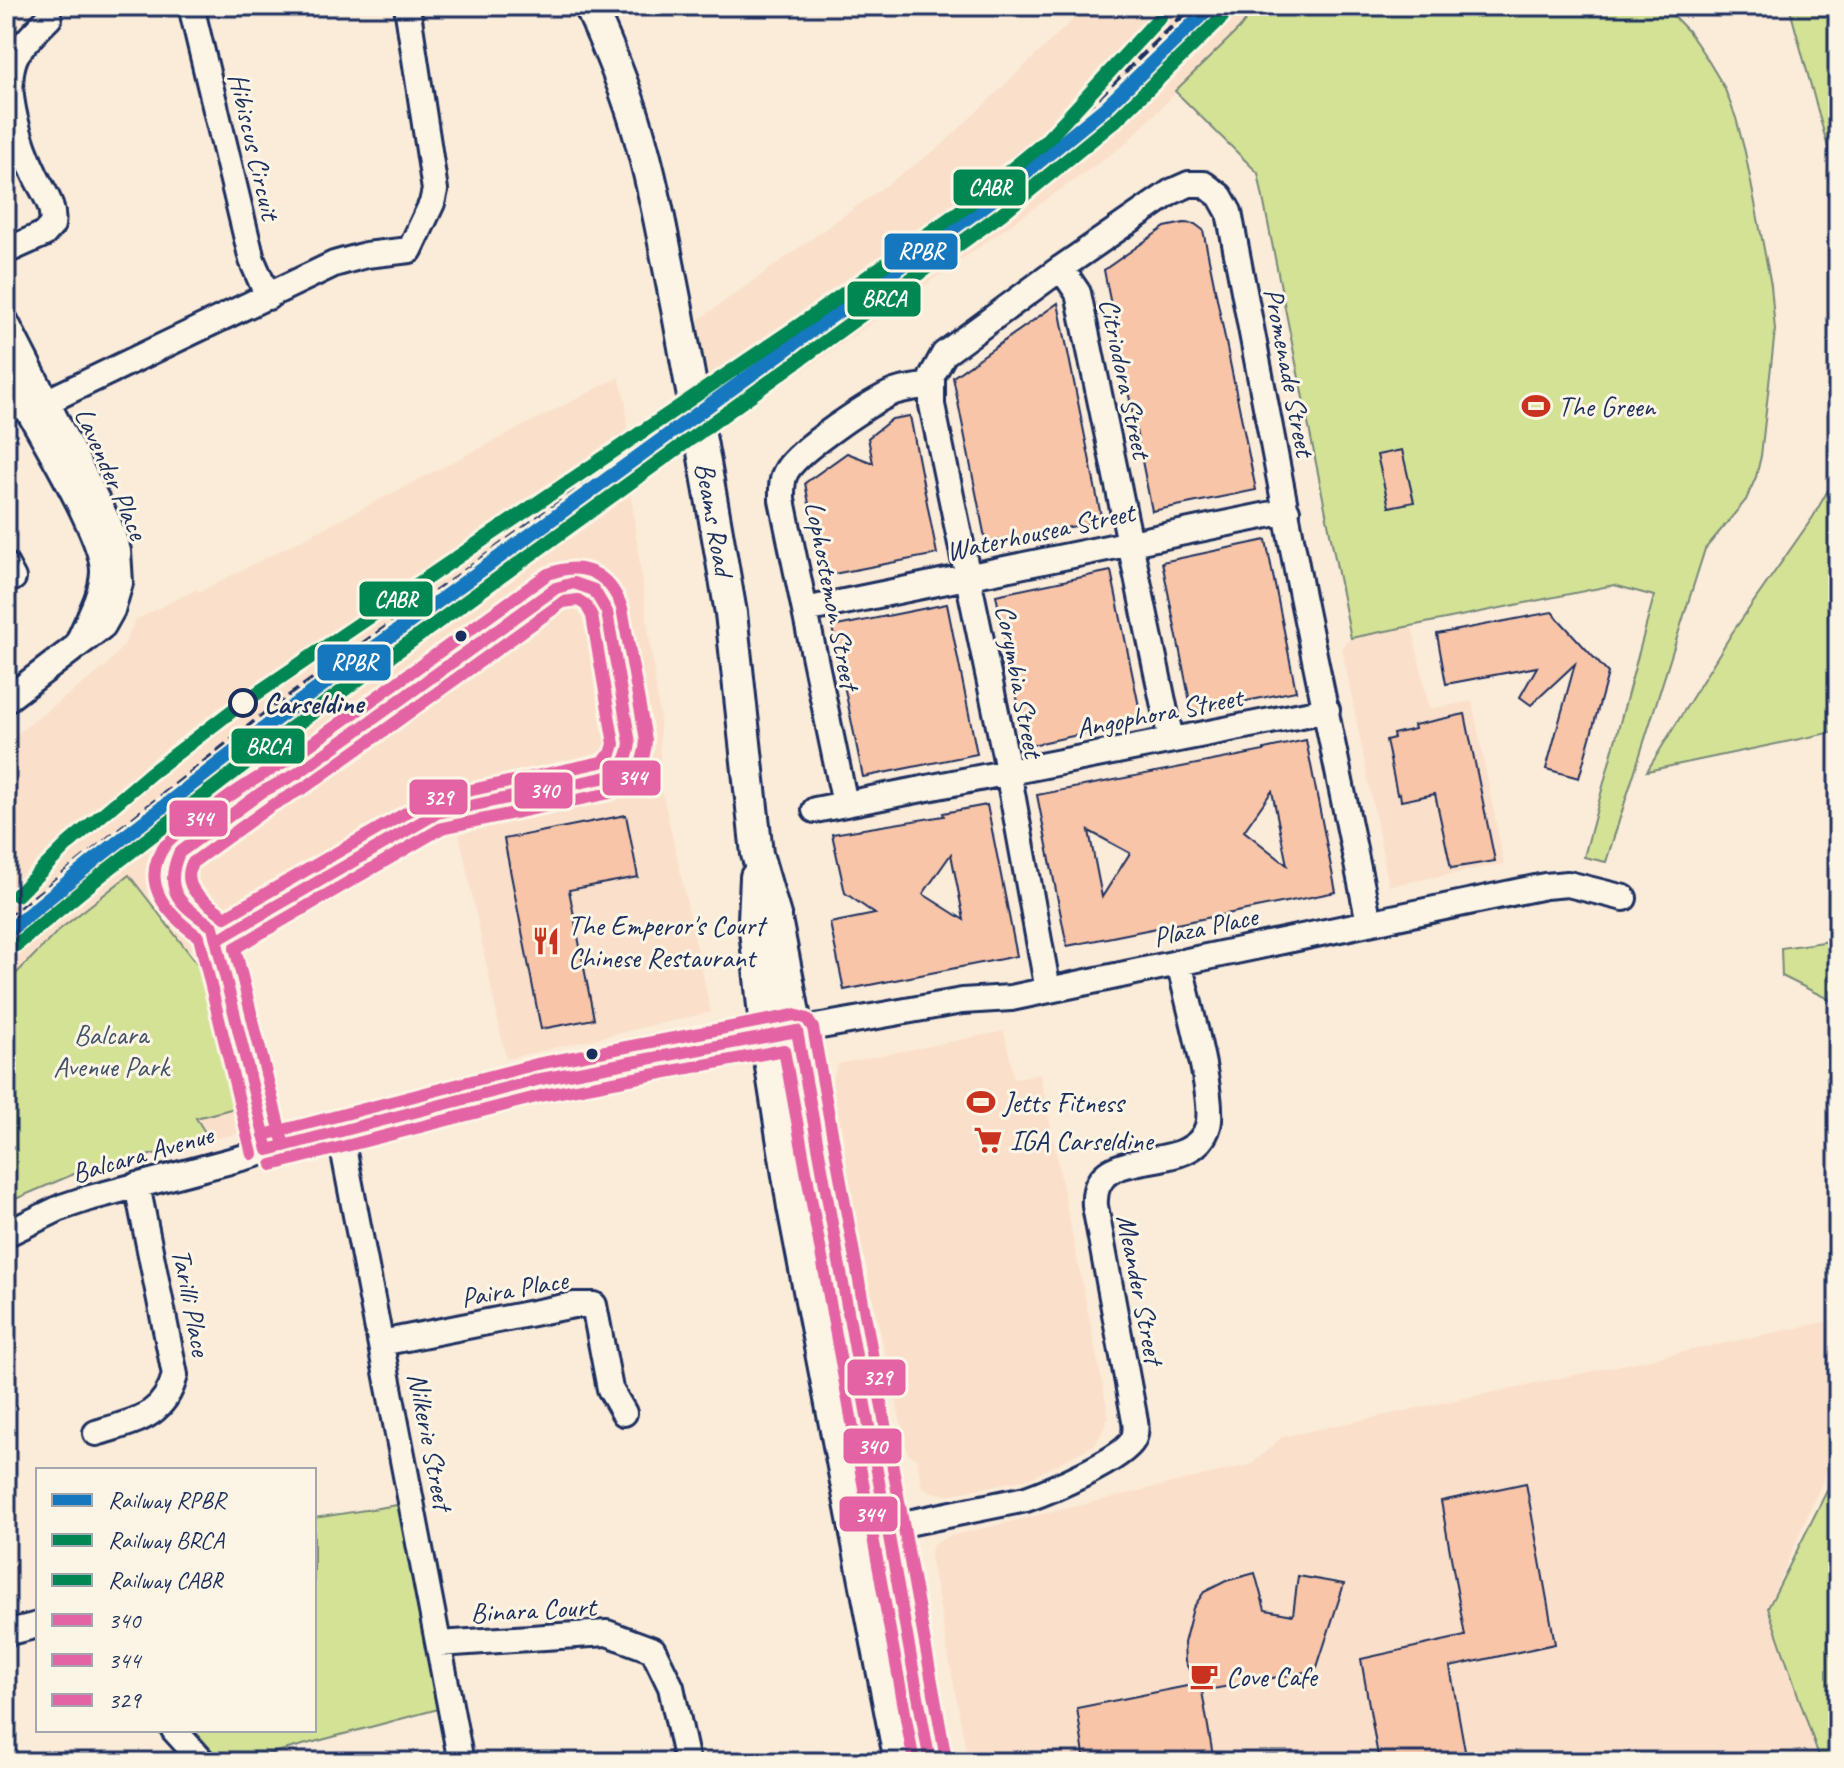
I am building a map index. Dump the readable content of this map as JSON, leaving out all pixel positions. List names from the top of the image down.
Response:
{
  "streets": {
    "main road": ["Beams Road"],
    "street": [
      "Hibiscus Circuit",
      "Promenade Street",
      "Citriodora Street",
      "Lavender Place",
      "Waterhousea Street",
      "Lophostemon Street",
      "Corymbia Street",
      "Angophora Street",
      "Plaza Place",
      "Balcara Avenue",
      "Paira Place",
      "Meander Street",
      "Tarilli Place",
      "Nilkerie Street",
      "Binara Court"
    ]
  },
  "crossings": [
    ["Promenade Street", "Citriodora Street"],
    ["Promenade Street", "Waterhousea Street"],
    ["Promenade Street", "Lophostemon Street"],
    ["Promenade Street", "Corymbia Street"],
    ["Promenade Street", "Angophora Street"],
    ["Promenade Street", "Plaza Place"],
    ["Citriodora Street", "Waterhousea Street"],
    ["Citriodora Street", "Angophora Street"],
    ["Beams Road", "Plaza Place"],
    ["Beams Road", "Balcara Avenue"],
    ["Beams Road", "Meander Street"],
    ["Waterhousea Street", "Lophostemon Street"],
    ["Waterhousea Street", "Corymbia Street"],
    ["Lophostemon Street", "Corymbia Street"],
    ["Lophostemon Street", "Angophora Street"],
    ["Corymbia Street", "Angophora Street"],
    ["Corymbia Street", "Plaza Place"],
    ["Plaza Place", "Meander Street"],
    ["Balcara Avenue", "Tarilli Place"],
    ["Balcara Avenue", "Nilkerie Street"],
    ["Paira Place", "Nilkerie Street"],
    ["Nilkerie Street", "Binara Court"]
  ],
  "parks": ["Balcara Avenue Park"],
  "places": {
    "sports": ["The Green", "Jetts Fitness"],
    "other": ["Carseldine"],
    "restaurant": ["The Emperor's Court Chinese Restaurant"],
    "supermarket": ["IGA Carseldine"],
    "cafe": ["Cove Cafe"]
  },
  "lines": [
    "rail line RPBR",
    "rail line BRCA",
    "rail line CABR",
    "transit line 344",
    "transit line 340",
    "transit line 329"
  ],
  "legend": [
    "Railway RPBR",
    "Railway BRCA",
    "Railway CABR",
    "340",
    "344",
    "329"
  ]
}
